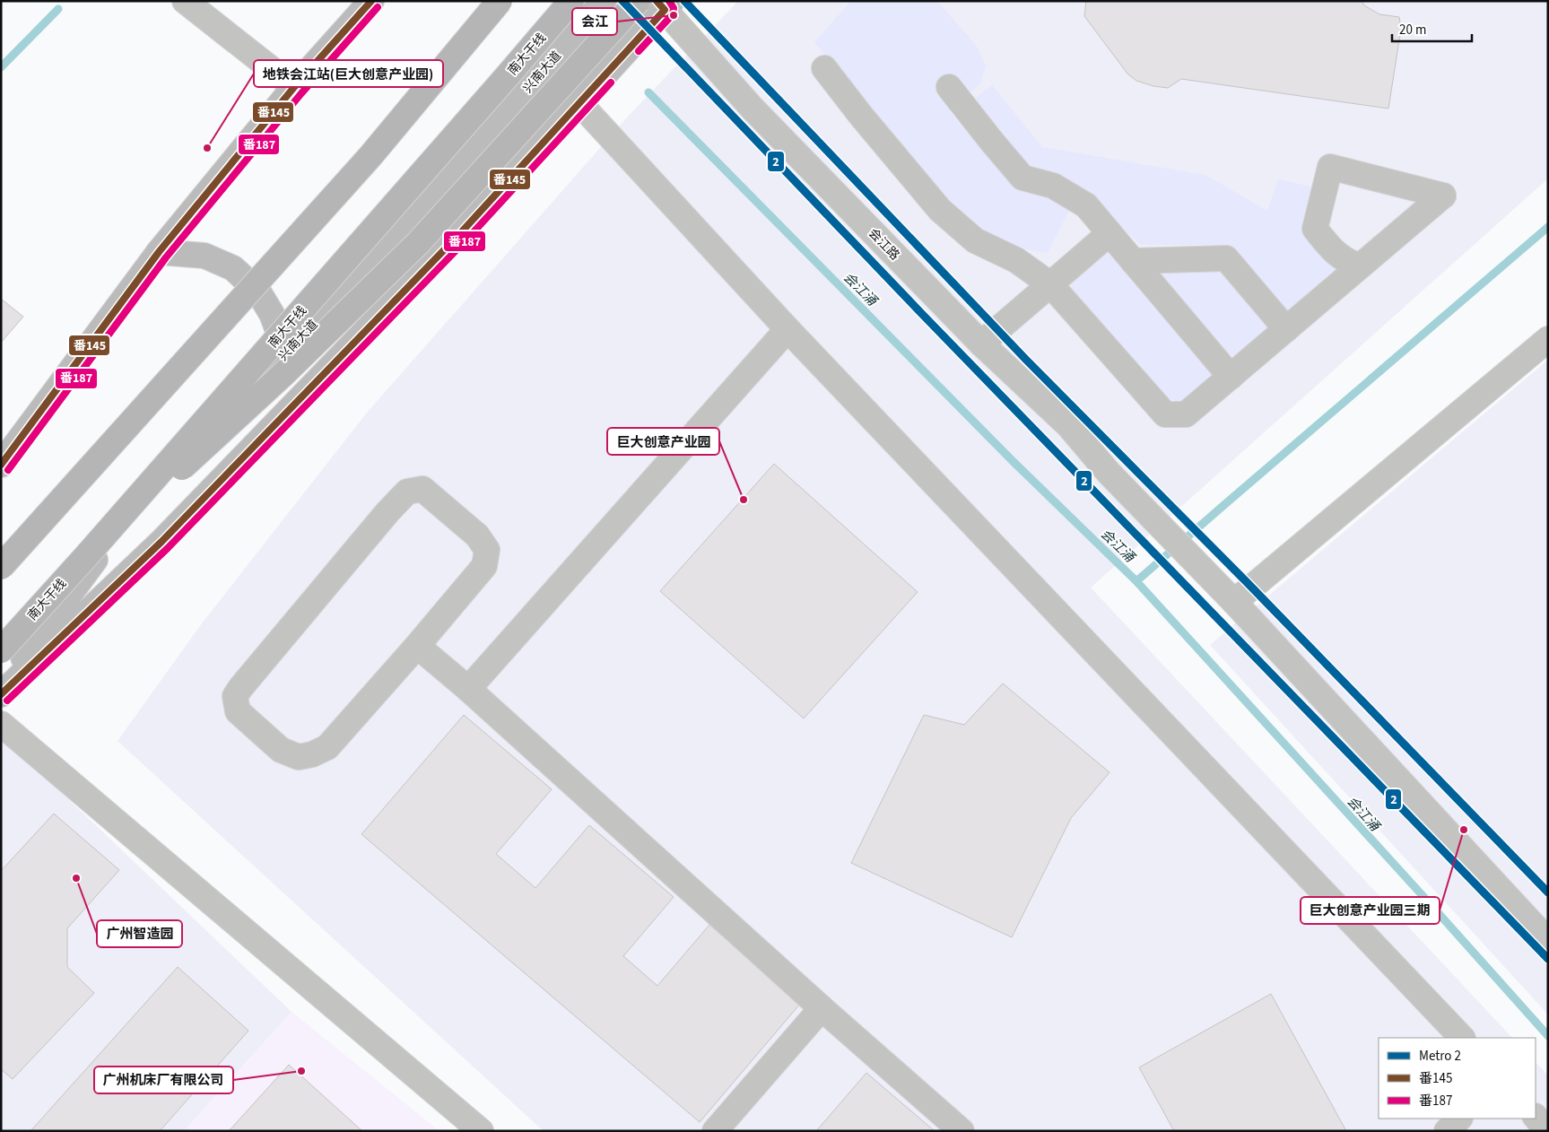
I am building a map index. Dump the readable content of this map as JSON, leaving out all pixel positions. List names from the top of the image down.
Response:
{
  "streets": {
    "highway": ["南大干线"],
    "main road": ["兴南大道"],
    "lane": ["会江路"]
  },
  "water": ["会江涌"],
  "places": [
    "会江",
    "地铁会江站(巨大创意产业园)",
    "巨大创意产业园",
    "巨大创意产业园三期",
    "广州智造园",
    "广州机床厂有限公司"
  ],
  "lines": ["metro line 2", "transit line 番145", "transit line 番187"],
  "legend": ["Metro 2", "番145", "番187"],
  "scale_bar": "20 m"
}
